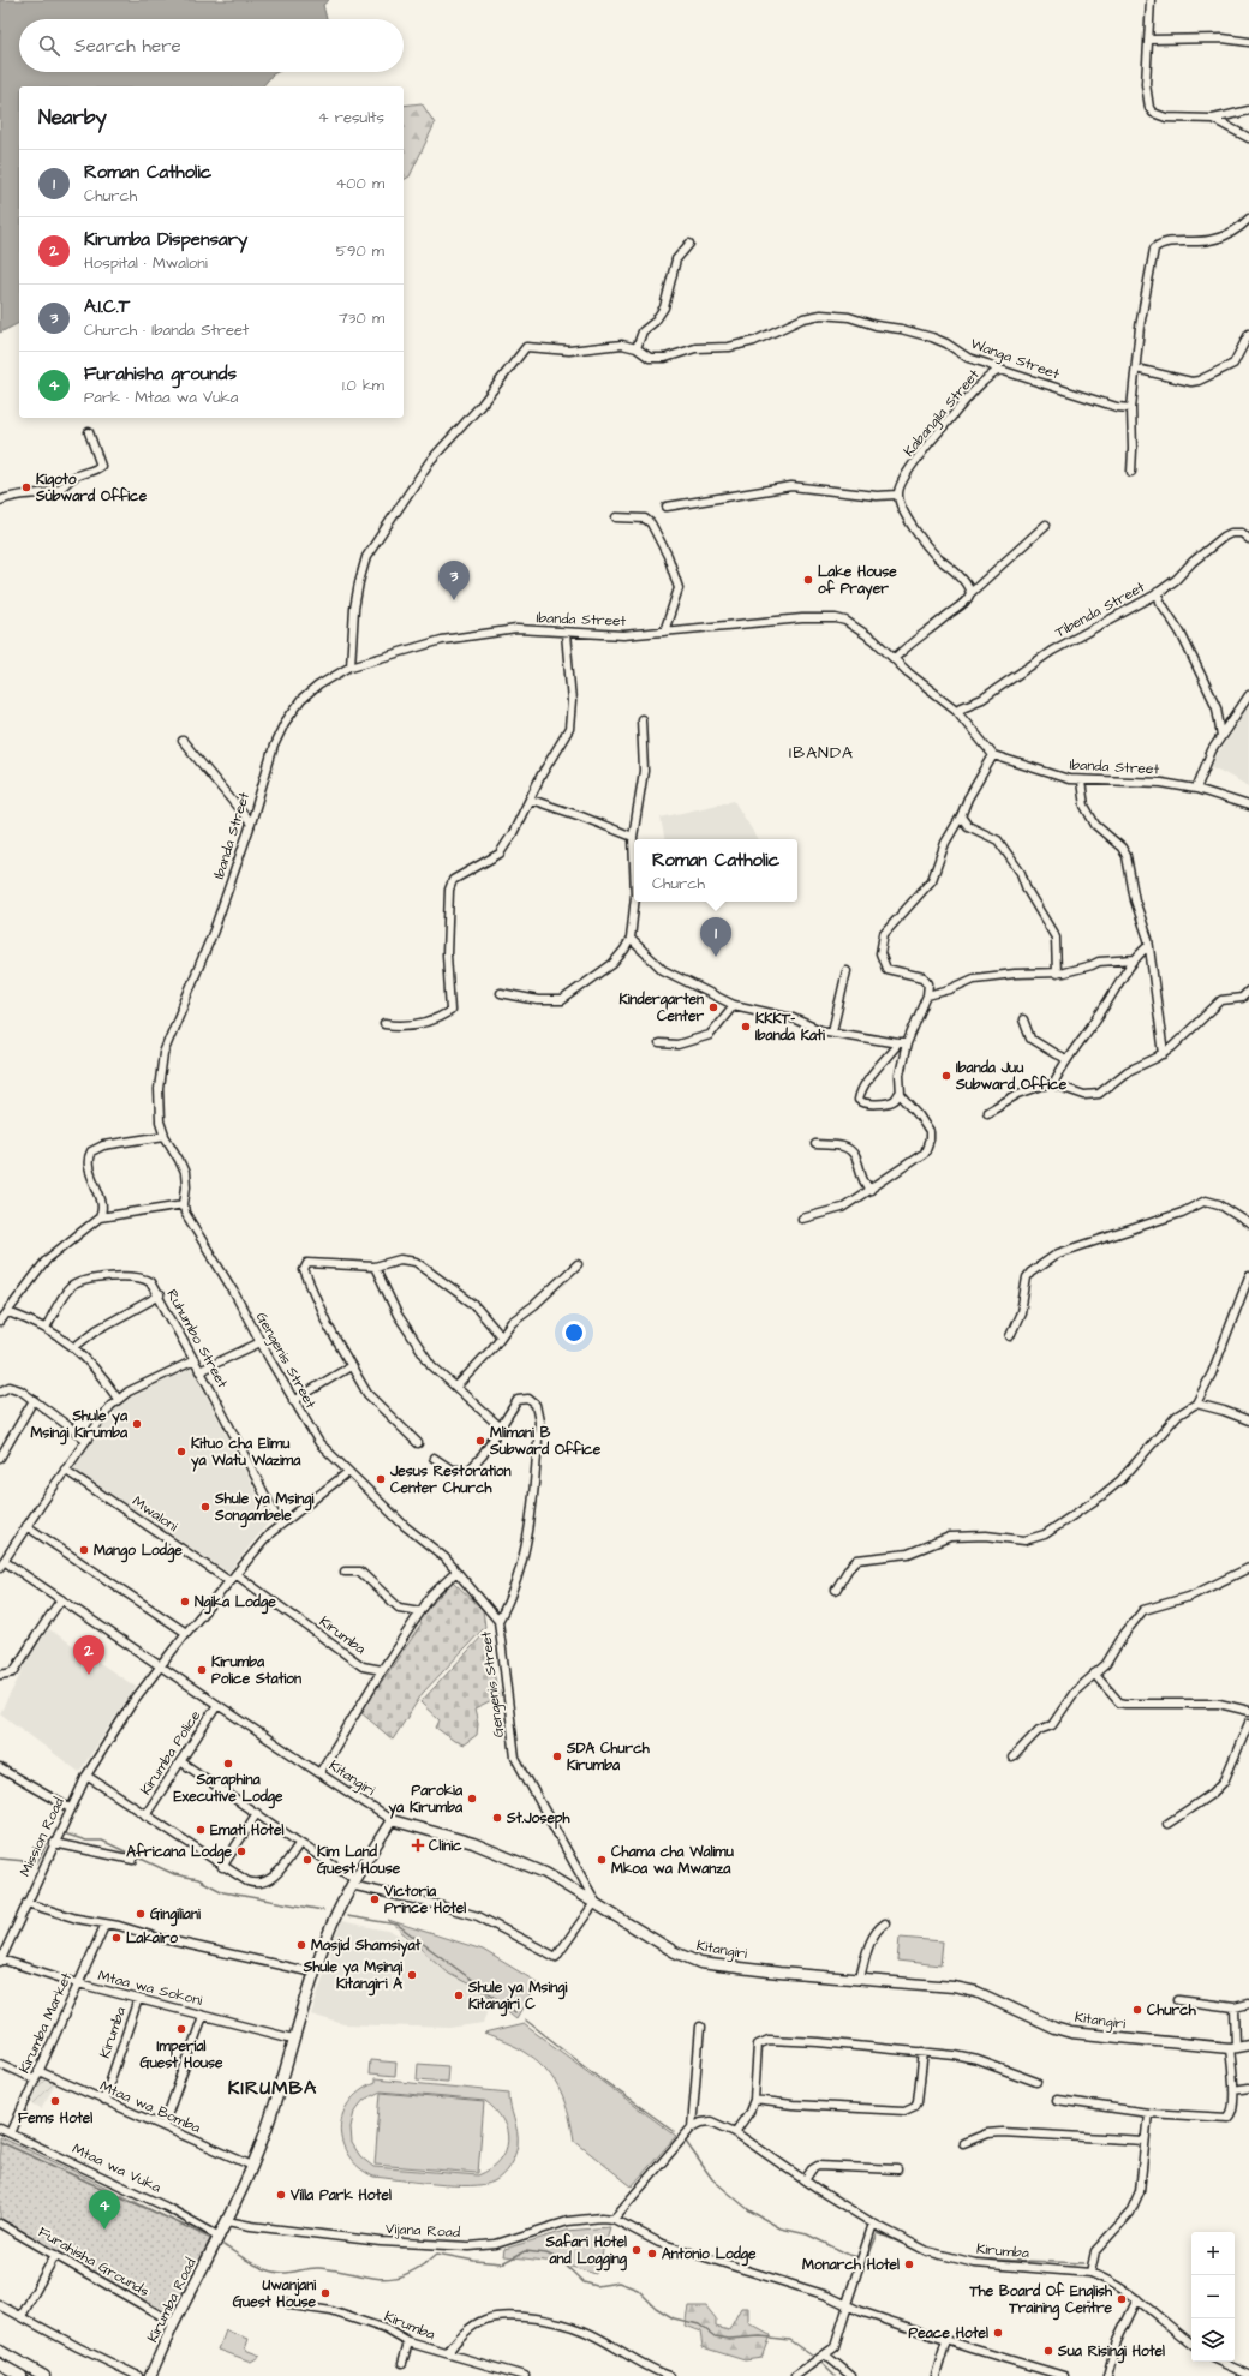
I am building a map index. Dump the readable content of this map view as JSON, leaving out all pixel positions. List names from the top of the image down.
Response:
{
  "streets": {
    "main road": ["Kitangiri", "Kirumba Road"],
    "street": [
      "Wanga Street",
      "Kabangila Street",
      "Tibenda Street",
      "Ibanda Street",
      "Ruhumbo Street",
      "Gengenis Street",
      "Mwaloni",
      "Kirumba",
      "Kirumba Police",
      "Mission Road",
      "Mtaa wa Sokoni",
      "Kirumba Market",
      "Mtaa wa Bomba",
      "Mtaa wa Vuka",
      "Vijana Road",
      "Furahisha Grounds"
    ]
  },
  "crossings": [
    ["Wanga Street", "Kabangila Street"],
    ["Wanga Street", "Ibanda Street"],
    ["Tibenda Street", "Ibanda Street"],
    ["Gengenis Street", "Kitangiri"],
    ["Kirumba", "Mtaa wa Sokoni"],
    ["Kirumba", "Mtaa wa Bomba"],
    ["Kirumba Police", "Kitangiri"],
    ["Kitangiri", "Kirumba Road"],
    ["Mission Road", "Mtaa wa Sokoni"],
    ["Mtaa wa Sokoni", "Kirumba Market"],
    ["Mtaa wa Sokoni", "Kirumba Road"],
    ["Kirumba Market", "Mtaa wa Bomba"],
    ["Kirumba Market", "Mtaa wa Vuka"],
    ["Mtaa wa Bomba", "Kirumba Road"],
    ["Mtaa wa Vuka", "Kirumba Road"],
    ["Vijana Road", "Kirumba Road"],
    ["Furahisha Grounds", "Kirumba Road"]
  ],
  "districts": ["IBANDA", "KIRUMBA"],
  "places": {
    "other": [
      "Kigoto Subward Office",
      "Lake House of Prayer",
      "Kindergarten Center",
      "KKKT- Ibanda Kati",
      "Ibanda Juu Subward Office",
      "Shule ya Msingi Kirumba",
      "Mlimani B Subward Office",
      "Kituo cha Elimu ya Watu Wazima",
      "Jesus Restoration Center Church",
      "Shule ya Msingi Songambele",
      "Mango Lodge",
      "Ngika Lodge",
      "Kirumba Police Station",
      "SDA Church Kirumba",
      "Saraphina Executive Lodge",
      "Parokia ya Kirumba",
      "St.Joseph",
      "Emati Hotel",
      "Africana Lodge",
      "Kim Land Guest House",
      "Chama cha Walimu Mkoa wa Mwanza",
      "Victoria Prince Hotel",
      "Gingiliani",
      "Lakairo",
      "Masjid Shamsiyat",
      "Shule ya Msingi Kitangiri A",
      "Shule ya Msingi Kitangiri C",
      "Church",
      "Imperial Guest House",
      "Fems Hotel",
      "Villa Park Hotel",
      "Safari Hotel and Logging",
      "Antonio Lodge",
      "Monarch Hotel",
      "Uwanjani Guest House",
      "The Board Of English Training Centre",
      "Peace Hotel",
      "Sua Risingi Hotel"
    ],
    "health": ["Clinic"]
  },
  "page": {
    "search": "Search here",
    "heading": ["Nearby", "4 results"],
    "list": [
      {
        "mark": "1",
        "name": "Roman Catholic",
        "note": "Church",
        "value": "400 m"
      },
      {
        "mark": "2",
        "name": "Kirumba Dispensary",
        "note": "Hospital · Mwaloni",
        "value": "590 m"
      },
      {
        "mark": "3",
        "name": "A.I.C.T",
        "note": "Church · Ibanda Street",
        "value": "730 m"
      },
      {
        "mark": "4",
        "name": "Furahisha grounds",
        "note": "Park · Mtaa wa Vuka",
        "value": "1.0 km"
      }
    ],
    "pins": [
      "3",
      "1",
      "2",
      "4"
    ],
    "popup": ["Roman Catholic", "Church"],
    "map_buttons": ["+", "−"]
  }
}
